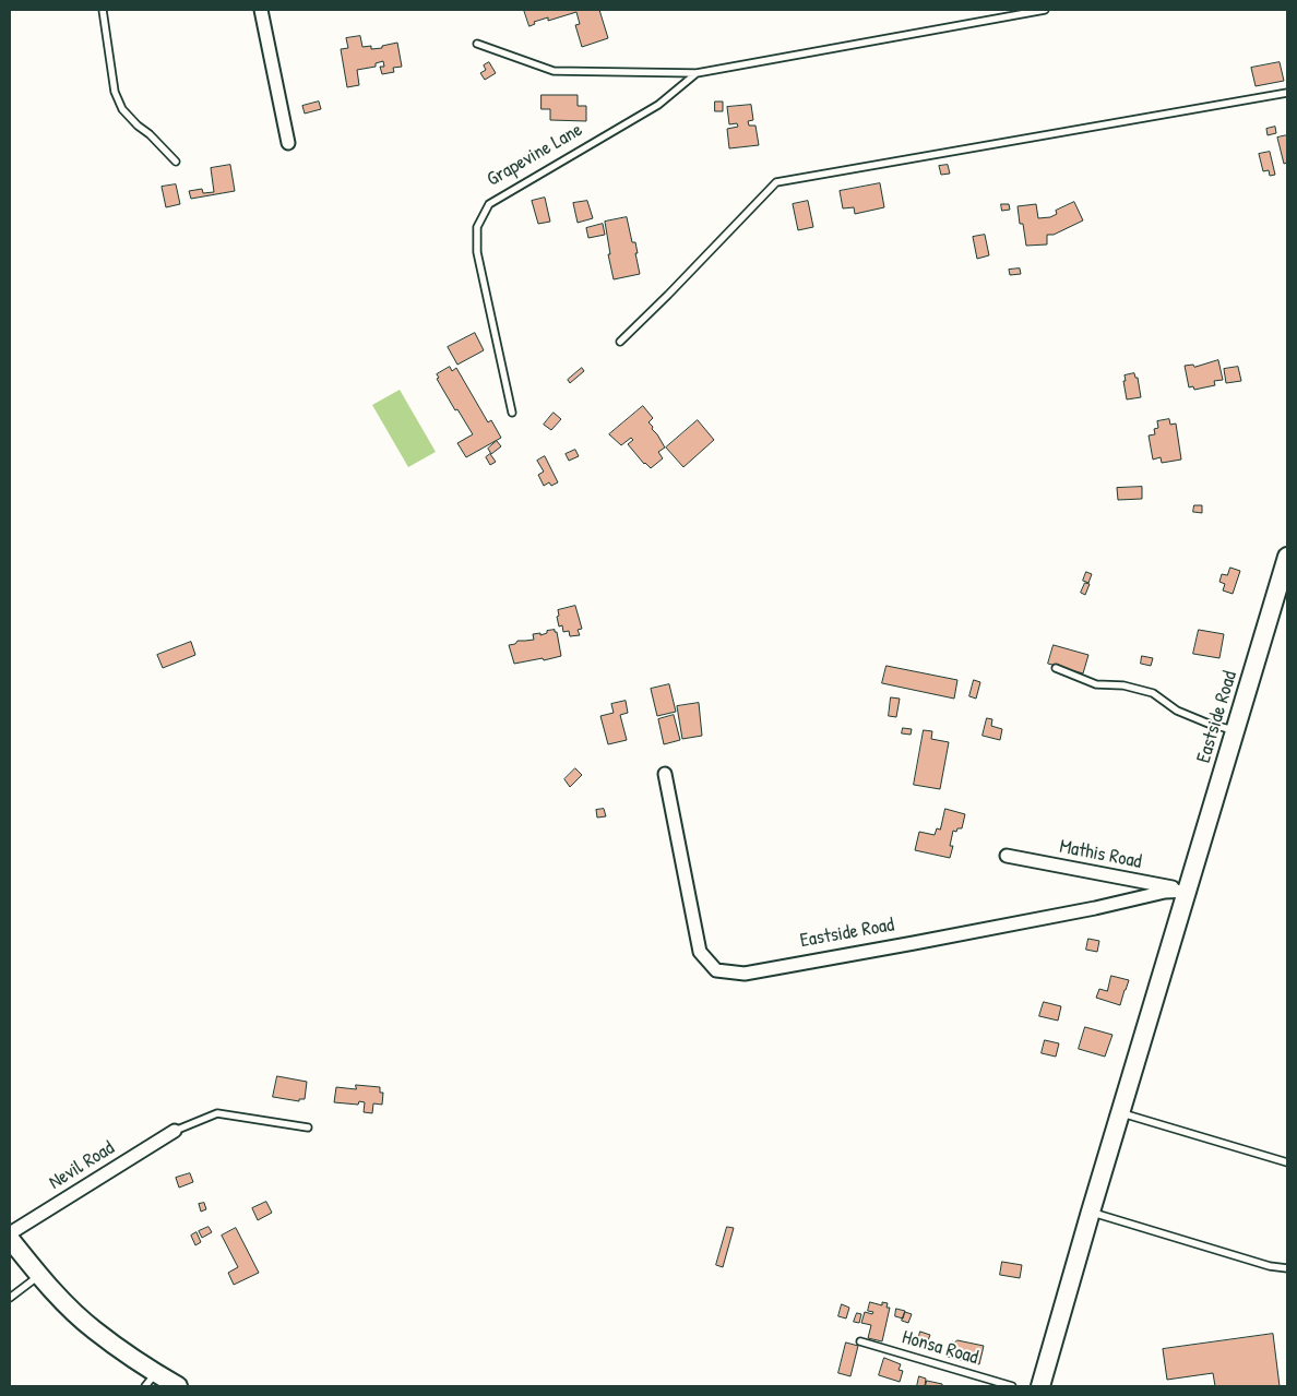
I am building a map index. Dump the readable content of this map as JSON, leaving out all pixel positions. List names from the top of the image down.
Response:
{
  "streets": {
    "main road": ["Eastside Road"],
    "street": ["Mathis Road", "Nevil Road"],
    "lane": ["Grapevine Lane", "Honsa Road"]
  },
  "crossings": [
    ["Eastside Road", "Mathis Road"]
  ]
}
